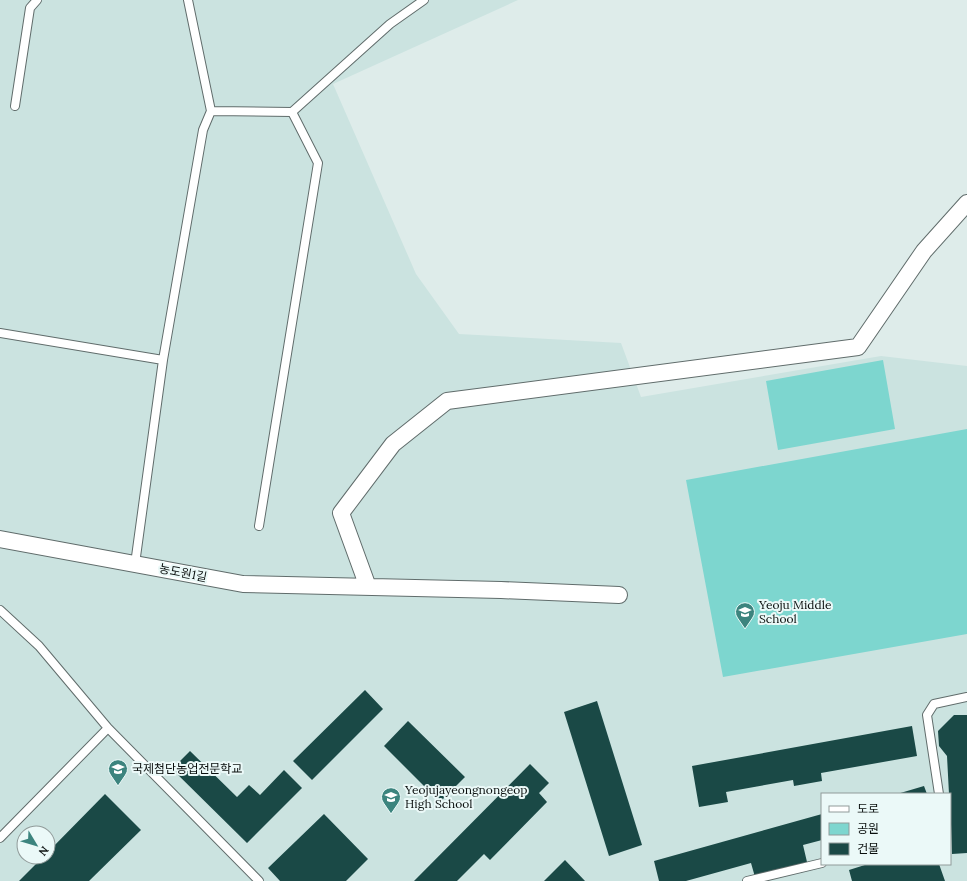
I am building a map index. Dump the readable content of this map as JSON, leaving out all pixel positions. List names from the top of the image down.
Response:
{
  "streets": {
    "street": ["농도원1길"]
  },
  "places": {
    "school or university": ["Yeoju Middle School", "국제첨단농업전문학교", "Yeojujayeongnongeop High School"]
  },
  "legend": ["도로", "공원", "건물"],
  "north": "bottom right"
}
